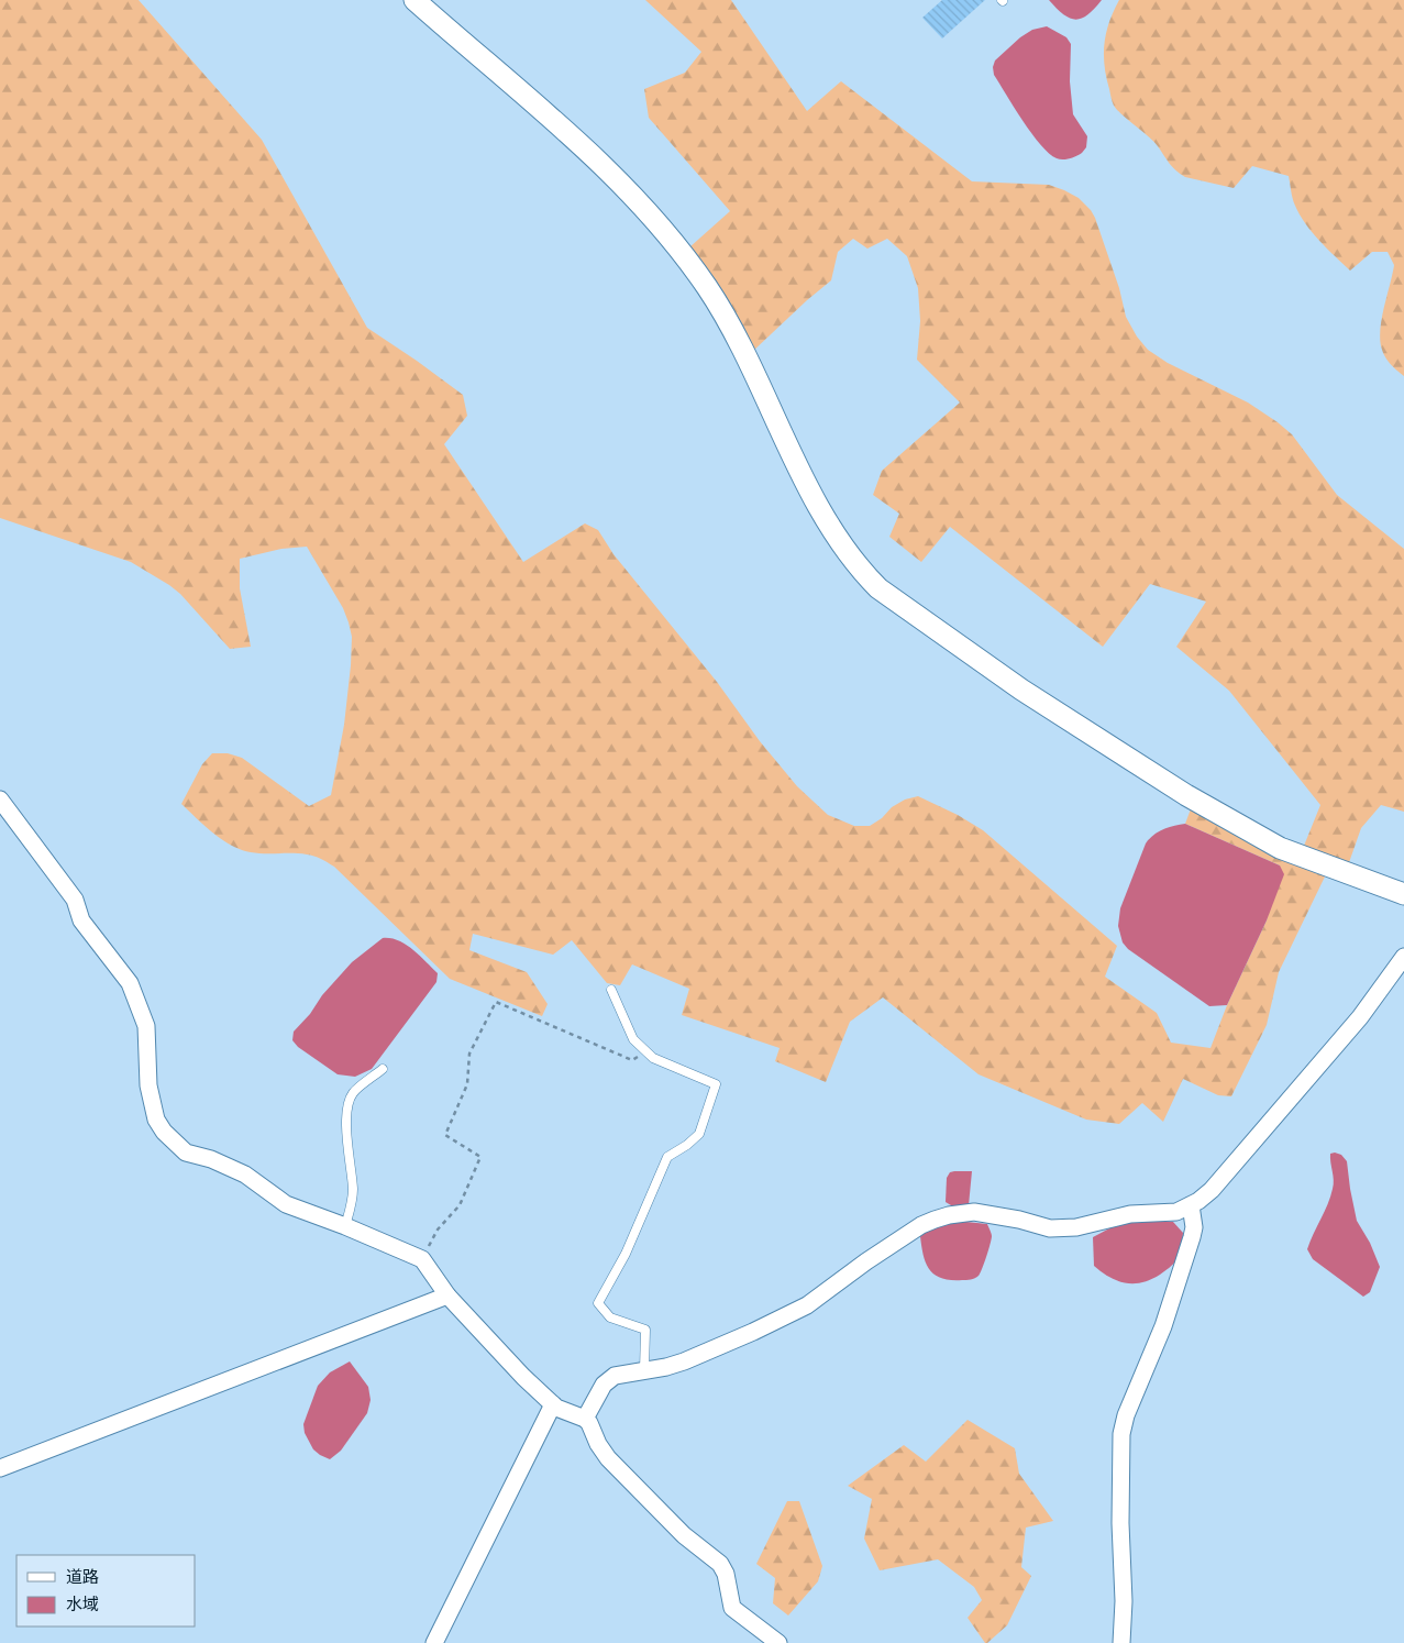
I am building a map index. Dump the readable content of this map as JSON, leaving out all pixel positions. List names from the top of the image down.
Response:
{
  "legend": ["道路", "水域"]
}
